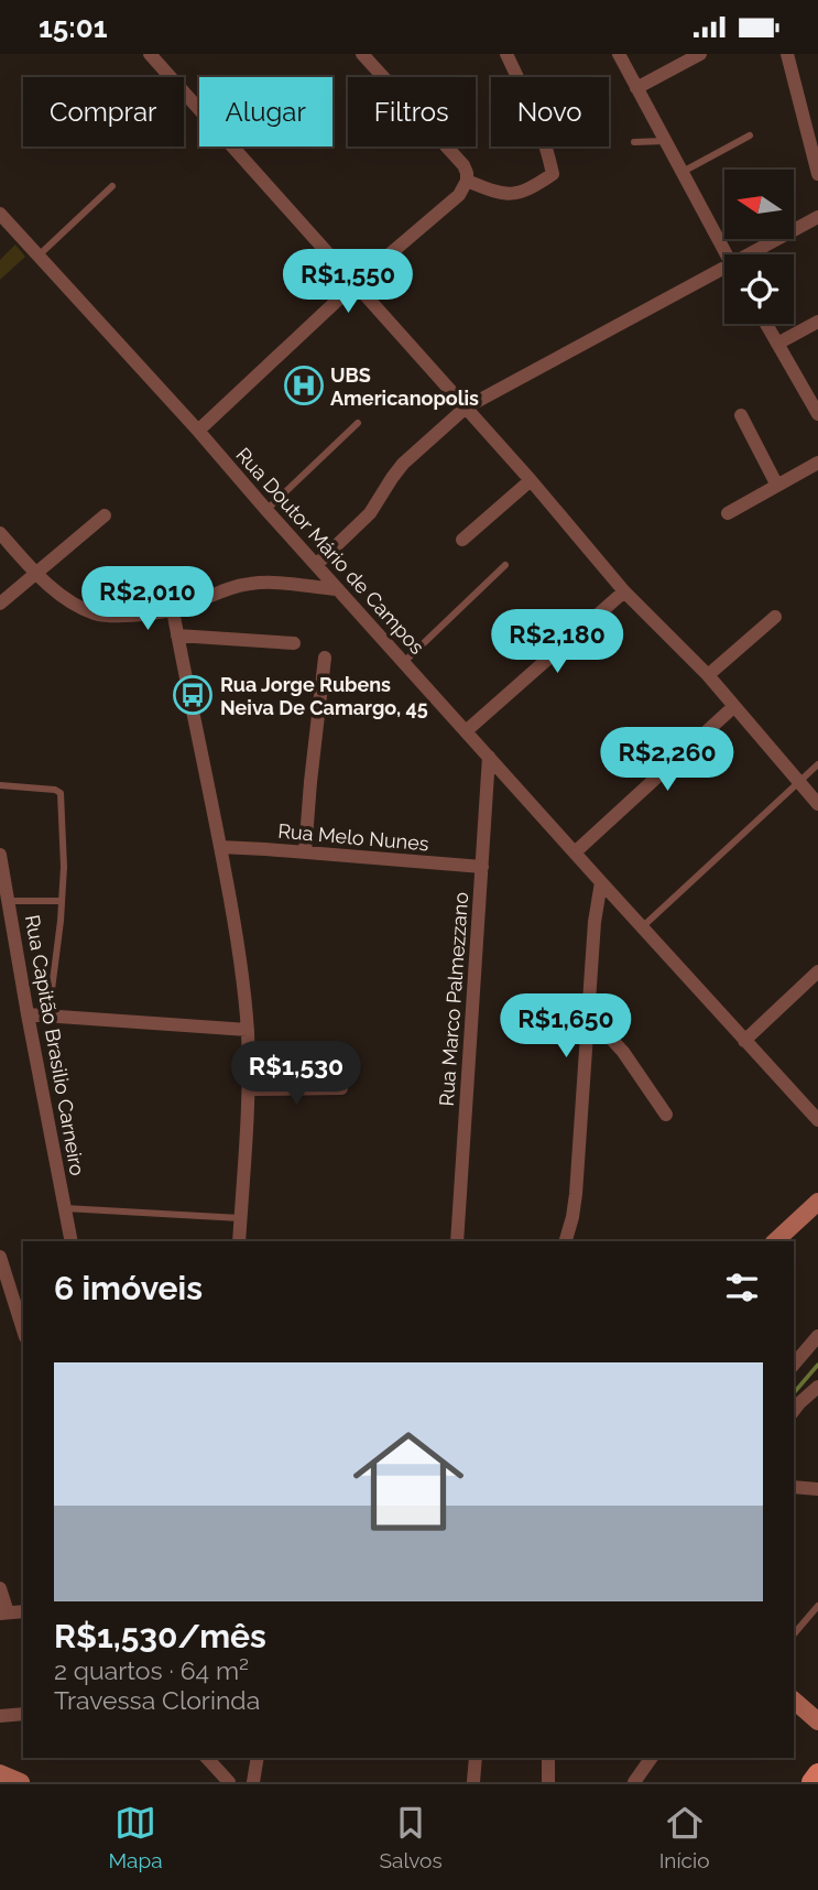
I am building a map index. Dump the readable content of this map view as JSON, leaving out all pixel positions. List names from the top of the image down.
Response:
{
  "streets": {
    "street": [
      "Rua Doutor Mário de Campos",
      "Rua Melo Nunes",
      "Rua Marco Palmezzano",
      "Rua Capitão Brasilio Carneiro"
    ]
  },
  "crossings": [
    ["Rua Doutor Mário de Campos", "Rua Marco Palmezzano"],
    ["Rua Melo Nunes", "Rua Marco Palmezzano"]
  ],
  "places": {
    "hospital": ["UBS Americanopolis"],
    "bus stop": ["Rua Jorge Rubens Neiva De Camargo, 45"]
  },
  "north": "left",
  "page": {
    "status": "15:01",
    "chip": [
      "Comprar",
      "Alugar",
      "Filtros",
      "Novo"
    ],
    "price": [
      "R$1,550",
      "R$2,010",
      "R$2,180",
      "R$2,260",
      "R$1,650",
      "R$1,530"
    ],
    "heading": "6 imóveis",
    "list": [
      {
        "name": "R$1,530/mês",
        "note": "2 quartos · 64 m² · Travessa Clorinda"
      }
    ],
    "tabs": ["Mapa", "Salvos", "Início"]
  }
}
